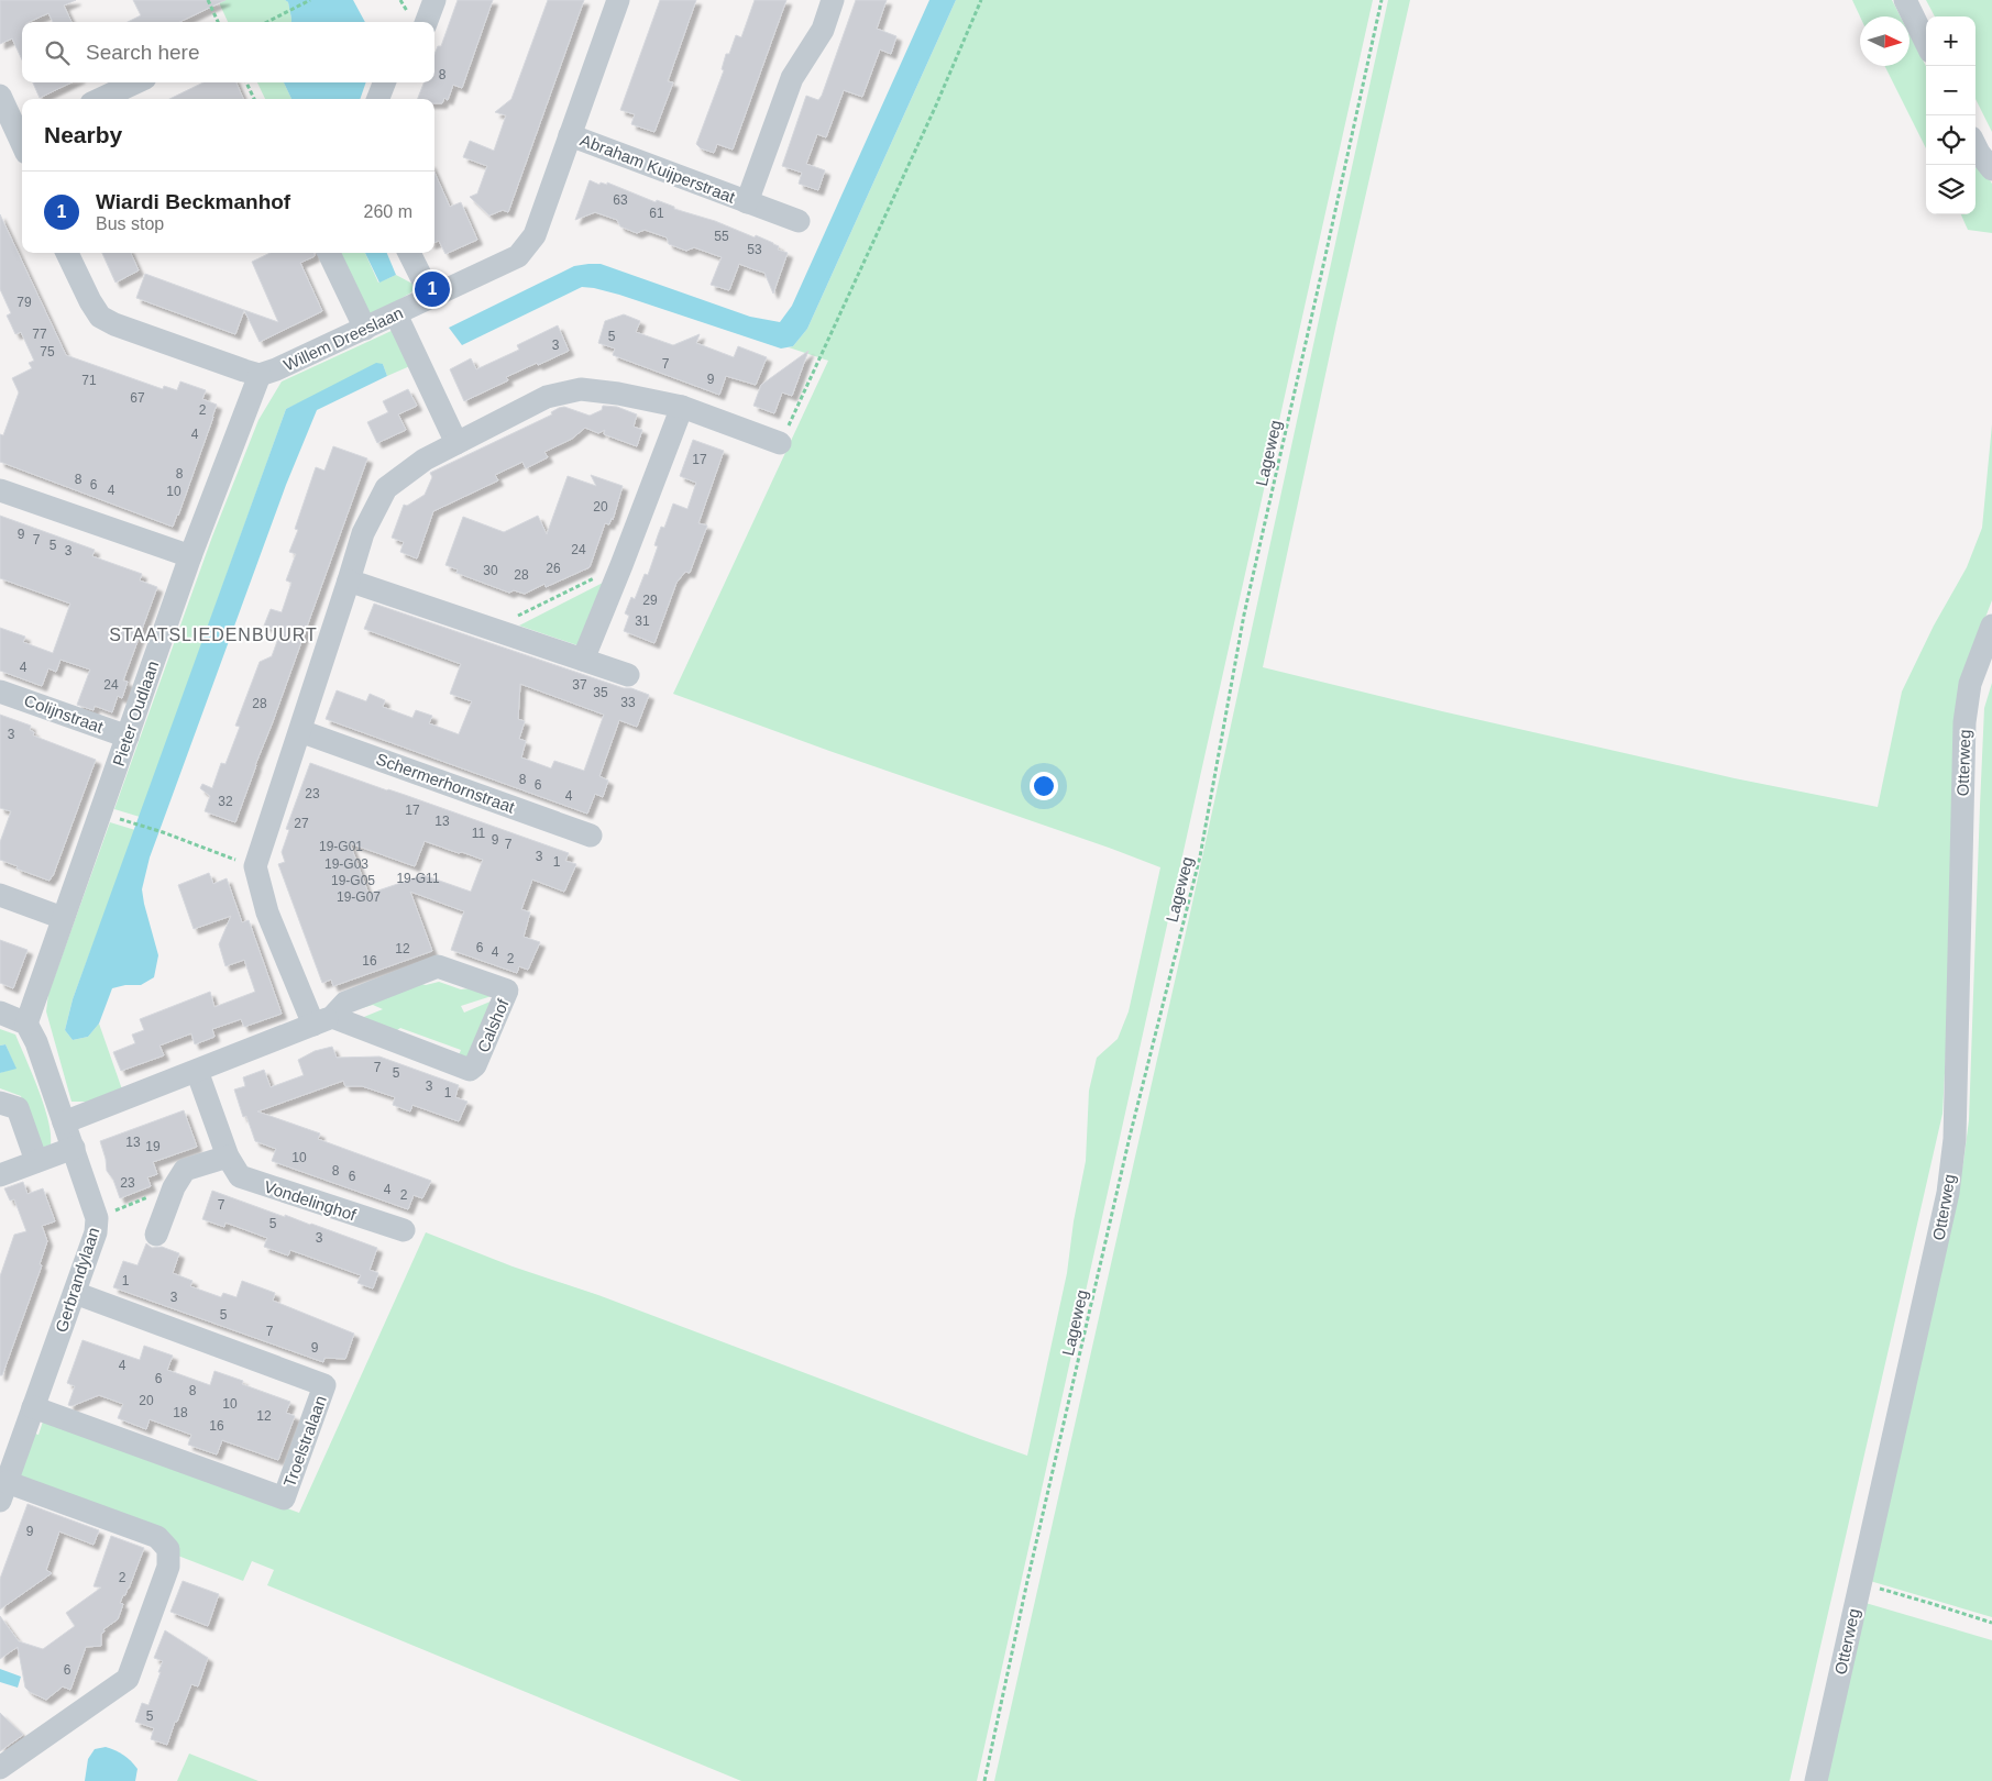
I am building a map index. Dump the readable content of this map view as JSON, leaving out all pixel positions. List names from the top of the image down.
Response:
{
  "streets": {
    "street": [
      "Abraham Kuijperstraat",
      "Willem Dreeslaan",
      "Colijnstraat",
      "Pieter Oudlaan",
      "Otterweg",
      "Schermerhornstraat",
      "Calshof",
      "Vondelinghof",
      "Gerbrandylaan",
      "Troelstralaan"
    ],
    "path": ["Lageweg"]
  },
  "crossings": [
    ["Abraham Kuijperstraat", "Willem Dreeslaan"],
    ["Willem Dreeslaan", "Pieter Oudlaan"],
    ["Colijnstraat", "Pieter Oudlaan"],
    ["Pieter Oudlaan", "Gerbrandylaan"],
    ["Calshof", "Vondelinghof"],
    ["Calshof", "Gerbrandylaan"],
    ["Gerbrandylaan", "Troelstralaan"]
  ],
  "districts": ["STAATSLIEDENBUURT"],
  "house_numbers": [
    "8",
    "63",
    "61",
    "55",
    "53",
    "79",
    "77",
    "5",
    "3",
    "75",
    "7",
    "9",
    "71",
    "67",
    "2",
    "4",
    "17",
    "8",
    "8",
    "6",
    "4",
    "10",
    "20",
    "9",
    "7",
    "5",
    "24",
    "3",
    "26",
    "30",
    "28",
    "29",
    "31",
    "4",
    "24",
    "37",
    "35",
    "33",
    "28",
    "3",
    "8",
    "6",
    "23",
    "4",
    "32",
    "17",
    "13",
    "27",
    "11",
    "9",
    "7",
    "19-G01",
    "3",
    "1",
    "19-G03",
    "19-G11",
    "19-G05",
    "19-G07",
    "6",
    "12",
    "4",
    "2",
    "16",
    "7",
    "5",
    "3",
    "1",
    "13",
    "19",
    "10",
    "8",
    "6",
    "23",
    "4",
    "2",
    "7",
    "5",
    "3",
    "1",
    "3",
    "5",
    "7",
    "9",
    "4",
    "6",
    "8",
    "20",
    "10",
    "18",
    "12",
    "16",
    "9",
    "2",
    "6",
    "5"
  ],
  "north": "right",
  "page": {
    "map_buttons": ["+", "−"],
    "search": "Search here",
    "heading": "Nearby",
    "list": [
      {
        "mark": "1",
        "name": "Wiardi Beckmanhof",
        "note": "Bus stop",
        "value": "260 m"
      }
    ],
    "pins": "1"
  }
}
